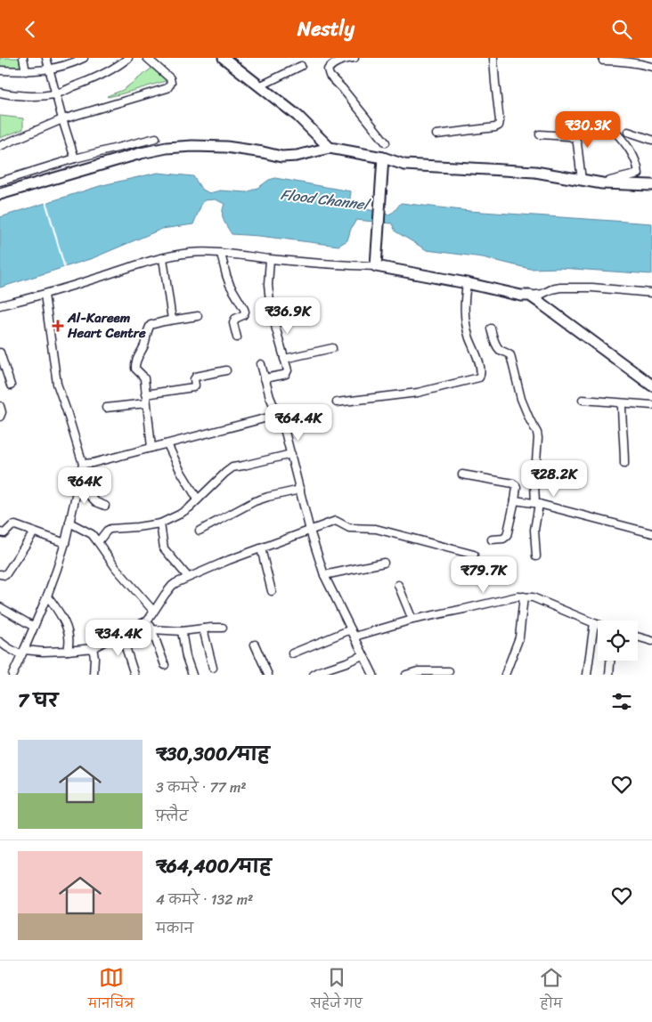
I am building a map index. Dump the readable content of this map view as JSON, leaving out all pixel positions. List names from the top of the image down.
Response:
{
  "water": ["Flood Channel"],
  "places": {
    "health": ["Al-Kareem Heart Centre"]
  },
  "page": {
    "header": "Nestly",
    "price": [
      "₹30.3K",
      "₹36.9K",
      "₹64.4K",
      "₹28.2K",
      "₹64K",
      "₹79.7K",
      "₹34.4K"
    ],
    "heading": "7 घर",
    "list": [
      {
        "name": "₹30,300/माह",
        "note": "3 कमरे · 77 m² · फ़्लैट"
      },
      {
        "name": "₹64,400/माह",
        "note": "4 कमरे · 132 m² · मकान"
      }
    ],
    "tabs": ["मानचित्र", "सहेजे गए", "होम"]
  }
}
